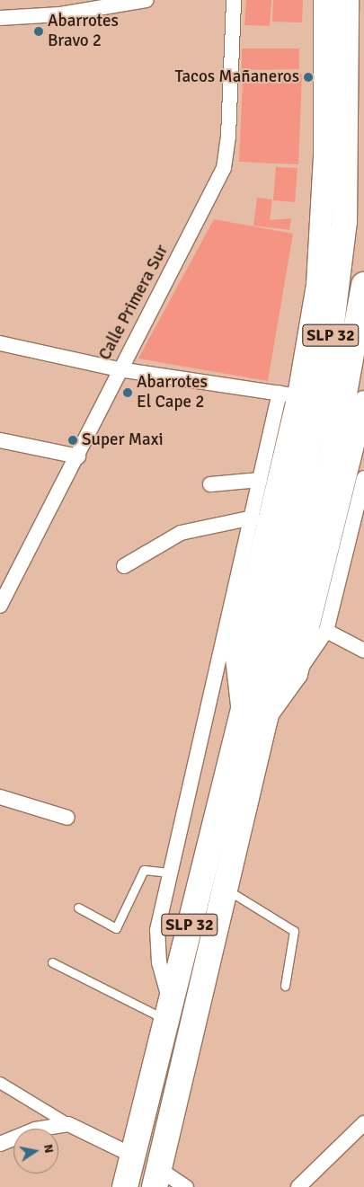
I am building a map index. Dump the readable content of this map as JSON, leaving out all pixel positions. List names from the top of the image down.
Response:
{
  "streets": {
    "highway": ["SLP 32"],
    "street": ["Calle Primera Sur"]
  },
  "places": [
    "Abarrotes Bravo 2",
    "Tacos Mañaneros",
    "Abarrotes El Cape 2",
    "Super Maxi"
  ],
  "north": "right"
}
